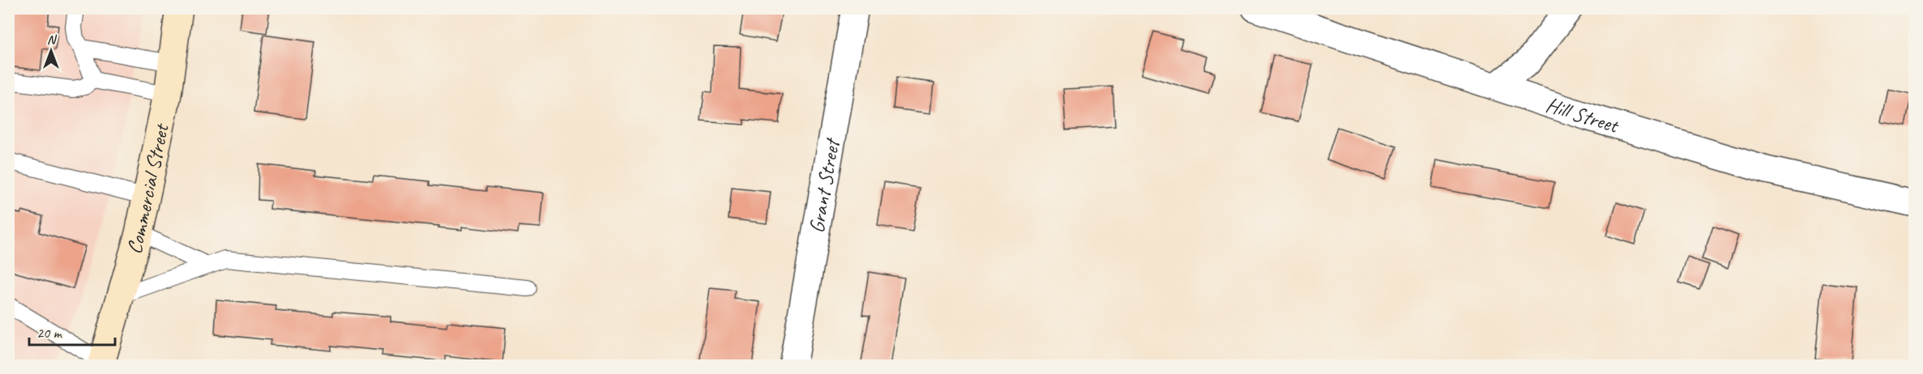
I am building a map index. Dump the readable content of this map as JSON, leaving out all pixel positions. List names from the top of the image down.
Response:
{
  "streets": {
    "main road": ["Commercial Street"],
    "street": ["Hill Street", "Grant Street"]
  },
  "scale_bar": "20 m",
  "north": "top"
}
